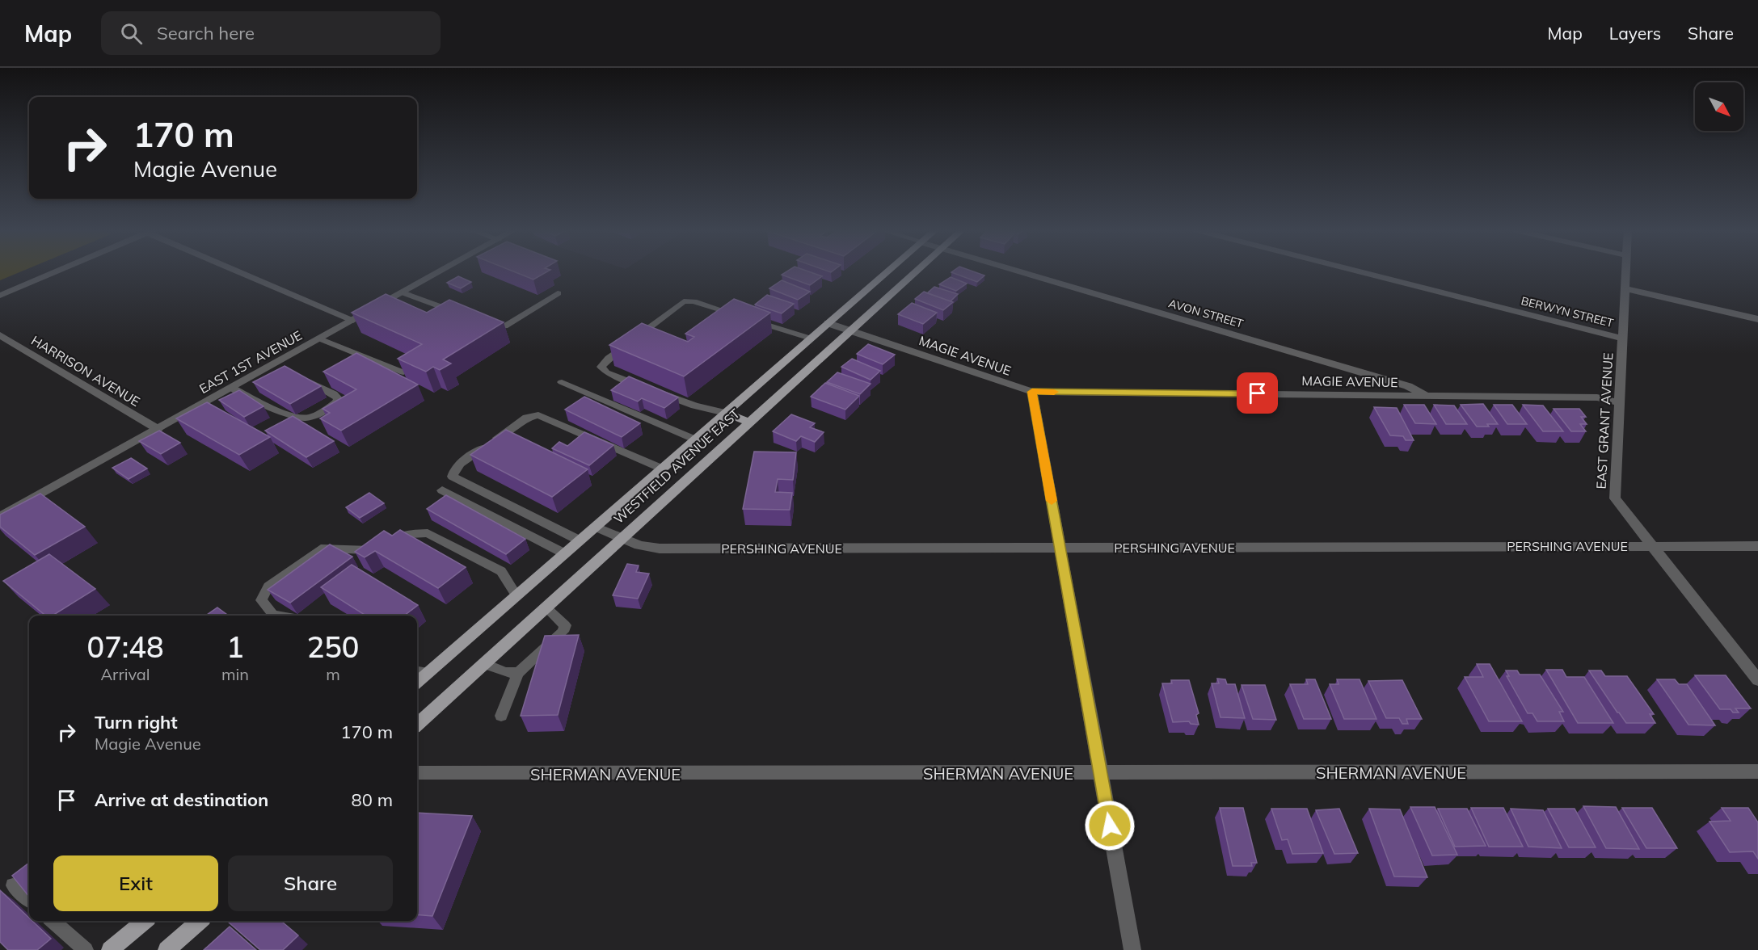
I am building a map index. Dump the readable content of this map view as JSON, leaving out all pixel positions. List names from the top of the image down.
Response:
{
  "streets": {
    "main road": ["WESTFIELD AVENUE EAST"],
    "street": [
      "BERWYN STREET",
      "AVON STREET",
      "MAGIE AVENUE",
      "EAST 1ST AVENUE",
      "HARRISON AVENUE",
      "EAST GRANT AVENUE",
      "PERSHING AVENUE",
      "SHERMAN AVENUE"
    ]
  },
  "crossings": [
    ["BERWYN STREET", "EAST GRANT AVENUE"],
    ["AVON STREET", "MAGIE AVENUE"],
    ["MAGIE AVENUE", "EAST GRANT AVENUE"],
    ["MAGIE AVENUE", "WESTFIELD AVENUE EAST"],
    ["EAST 1ST AVENUE", "HARRISON AVENUE"],
    ["EAST GRANT AVENUE", "PERSHING AVENUE"],
    ["WESTFIELD AVENUE EAST", "PERSHING AVENUE"]
  ],
  "north": "bottom right",
  "page": {
    "header": "Map",
    "search": "Search here",
    "nav": ["Map", "Layers", "Share"],
    "turn": ["170 m", "Magie Avenue"],
    "eta": [
      "07:48",
      "Arrival",
      "1",
      "min",
      "250",
      "m"
    ],
    "list": [
      {
        "name": "Turn right",
        "note": "Magie Avenue",
        "value": "170 m"
      },
      {
        "name": "Arrive at destination",
        "value": "80 m"
      }
    ],
    "buttons": ["Exit", "Share"]
  }
}
